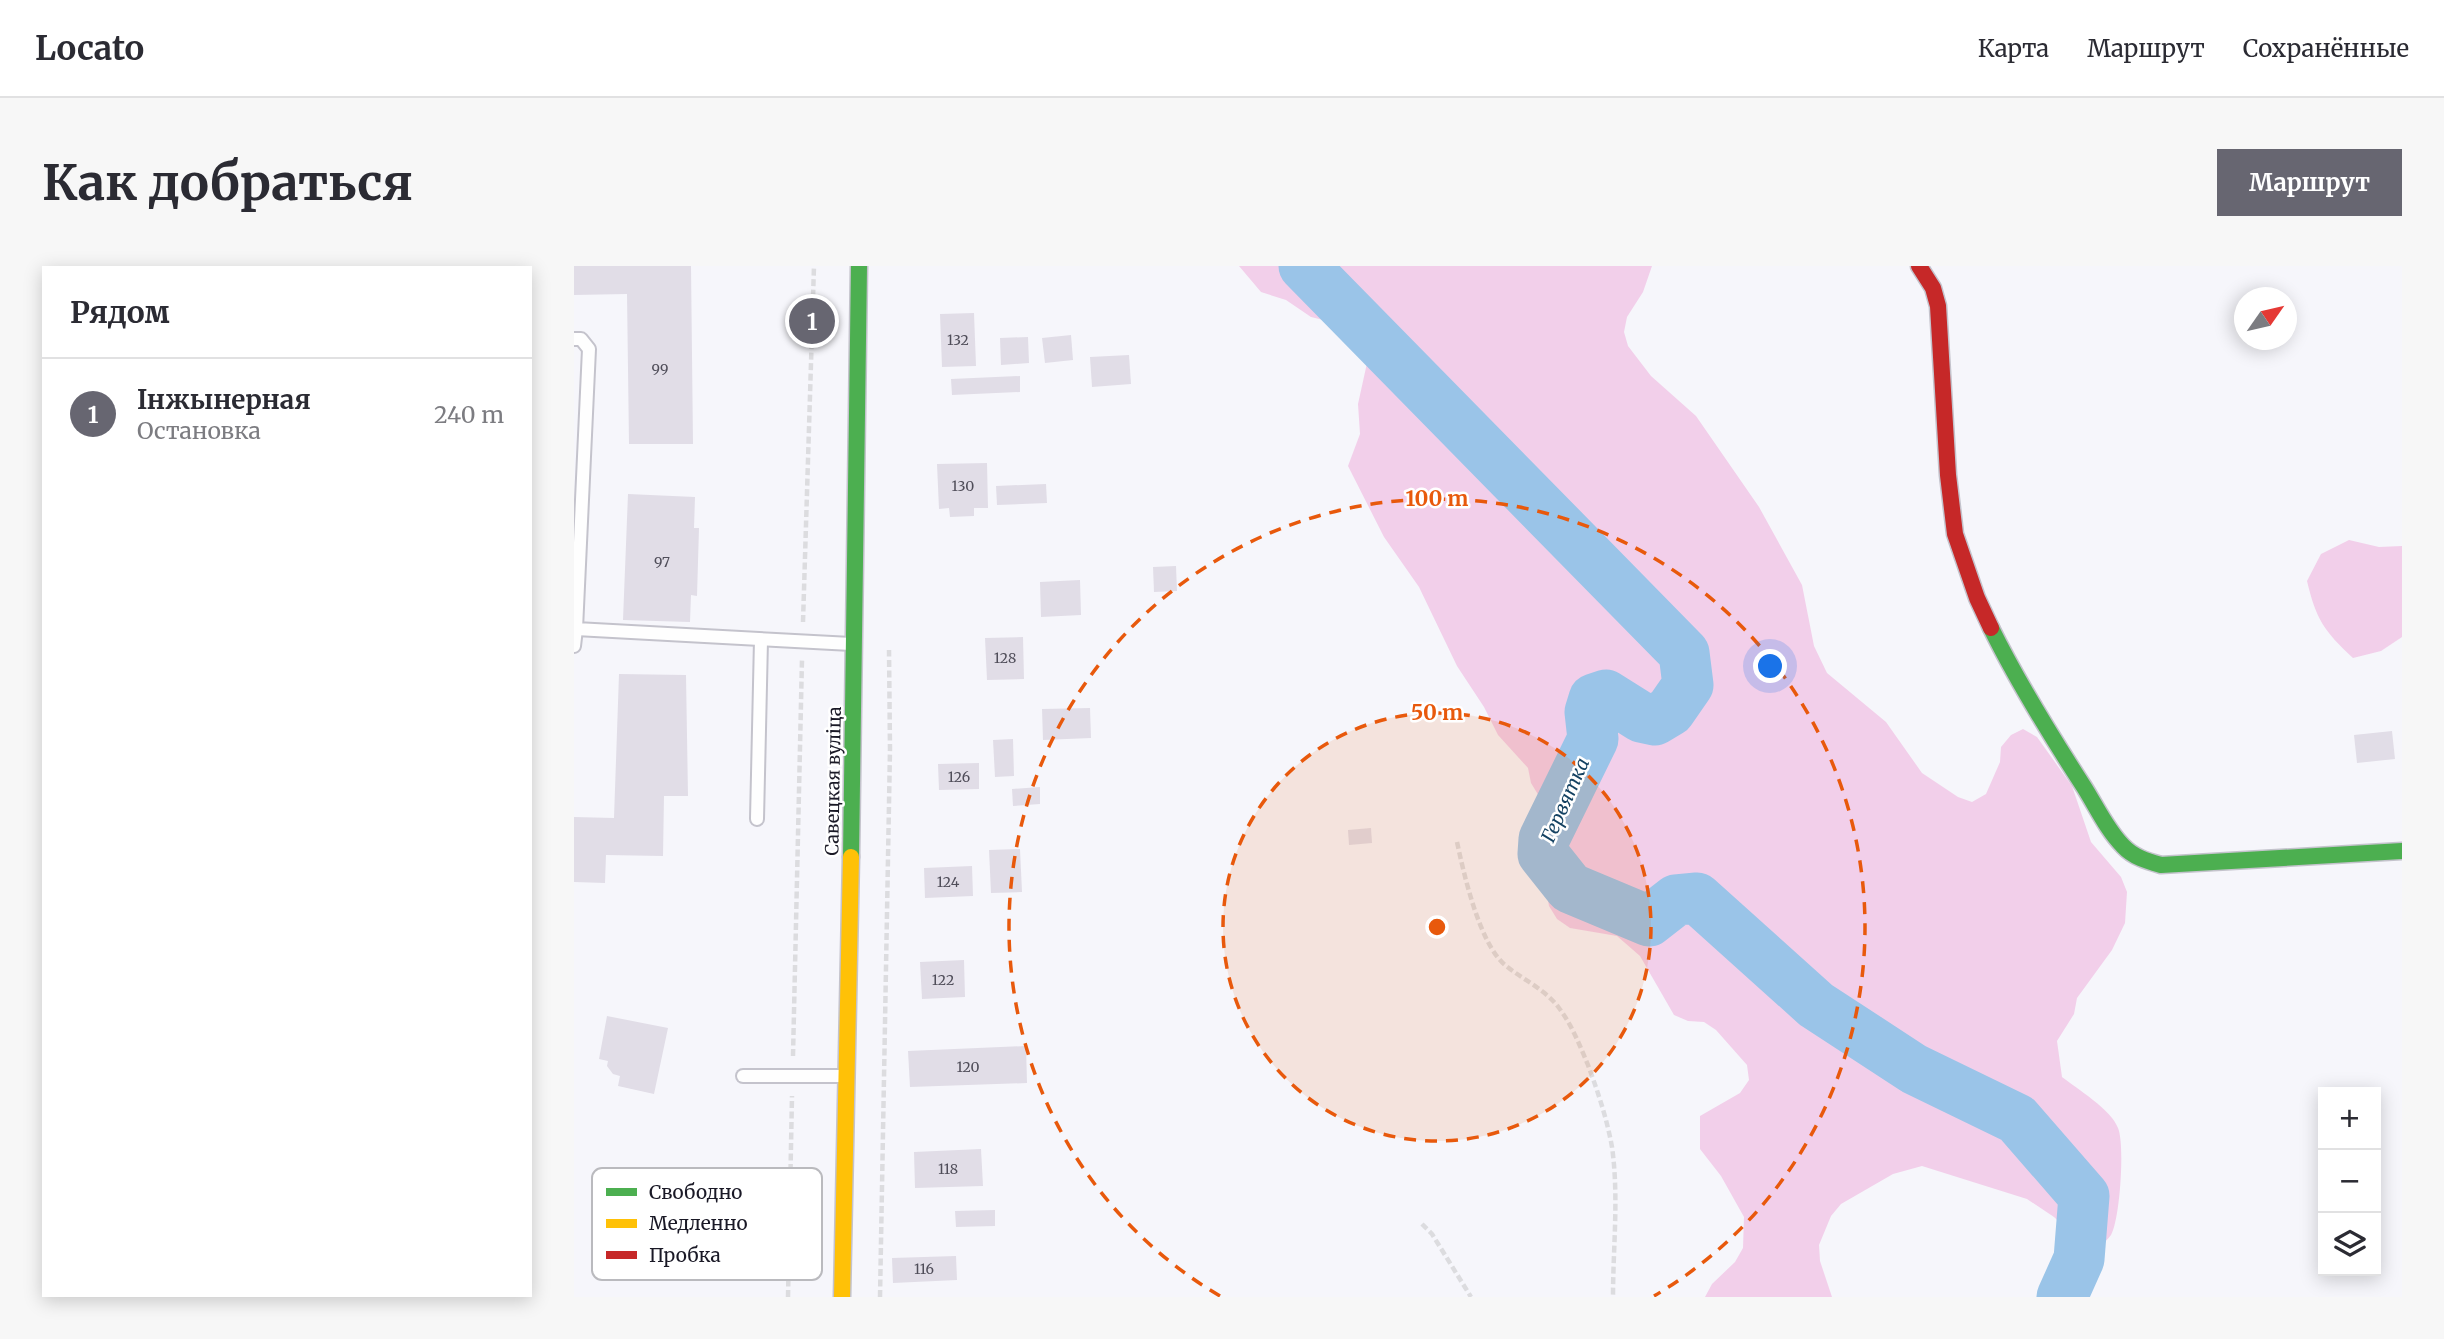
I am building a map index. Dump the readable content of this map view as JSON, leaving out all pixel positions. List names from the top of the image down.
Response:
{
  "streets": {
    "main road": ["Савецкая вуліца"]
  },
  "water": ["Гервятка"],
  "house_numbers": [
    "132",
    "99",
    "130",
    "97",
    "128",
    "126",
    "124",
    "122",
    "120",
    "118",
    "116"
  ],
  "legend": ["Свободно", "Медленно", "Пробка"],
  "north": "top right",
  "page": {
    "header": "Locato",
    "nav": ["Карта", "Маршрут", "Сохранённые"],
    "buttons": "Маршрут",
    "title": "Как добраться",
    "heading": "Рядом",
    "pins": "1",
    "list": [
      {
        "mark": "1",
        "name": "Інжынерная",
        "note": "Остановка",
        "value": "240 m"
      }
    ],
    "map_buttons": ["+", "−"]
  },
  "rings": ["100 m", "50 m"]
}
